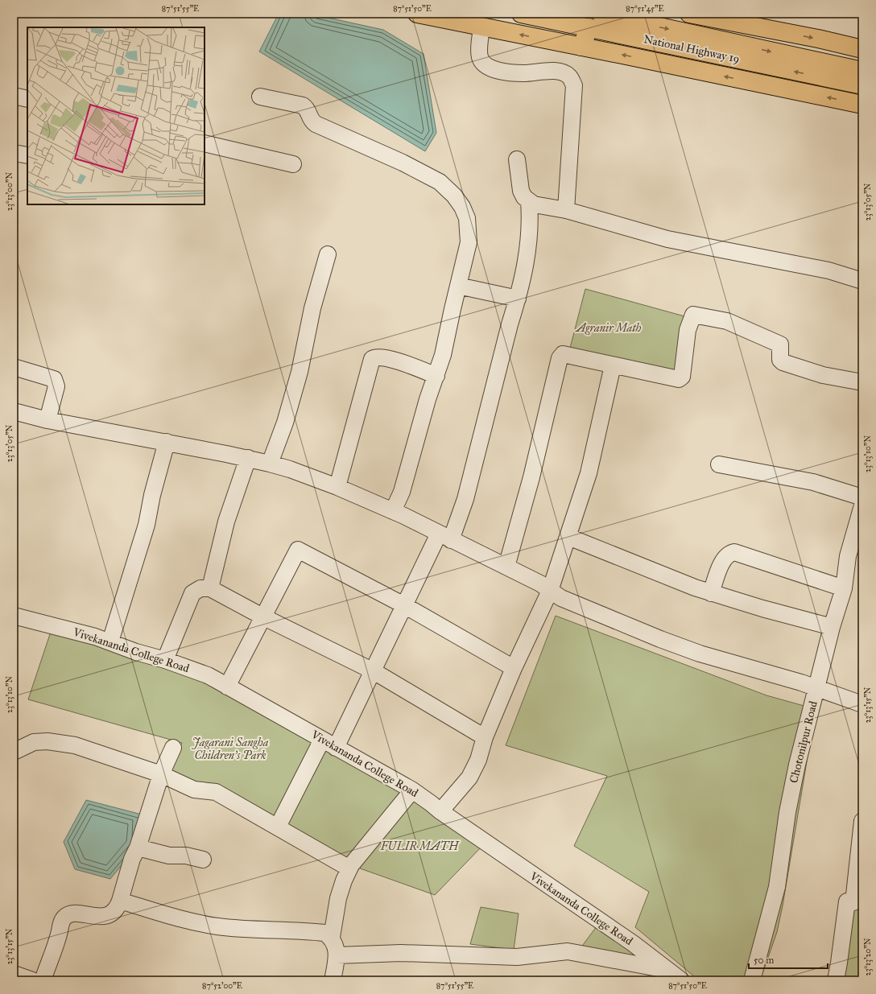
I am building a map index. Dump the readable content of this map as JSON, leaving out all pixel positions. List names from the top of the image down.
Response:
{
  "streets": {
    "main road": ["National Highway 19"],
    "street": ["Vivekananda College Road", "Chotonilpur Road"]
  },
  "parks": ["Agranir Math", "Jagarani Sangha Children's Park", "FULIR MATH"],
  "scale_bar": "50 m",
  "coordinates": [
    "87°51'55\"E",
    "87°51'50\"E",
    "87°51'45\"E",
    "23°13'00\"N",
    "23°13'05\"N",
    "23°13'10\"N",
    "23°13'15\"N",
    "23°13'20\"N",
    "87°52'00\"E"
  ]
}
